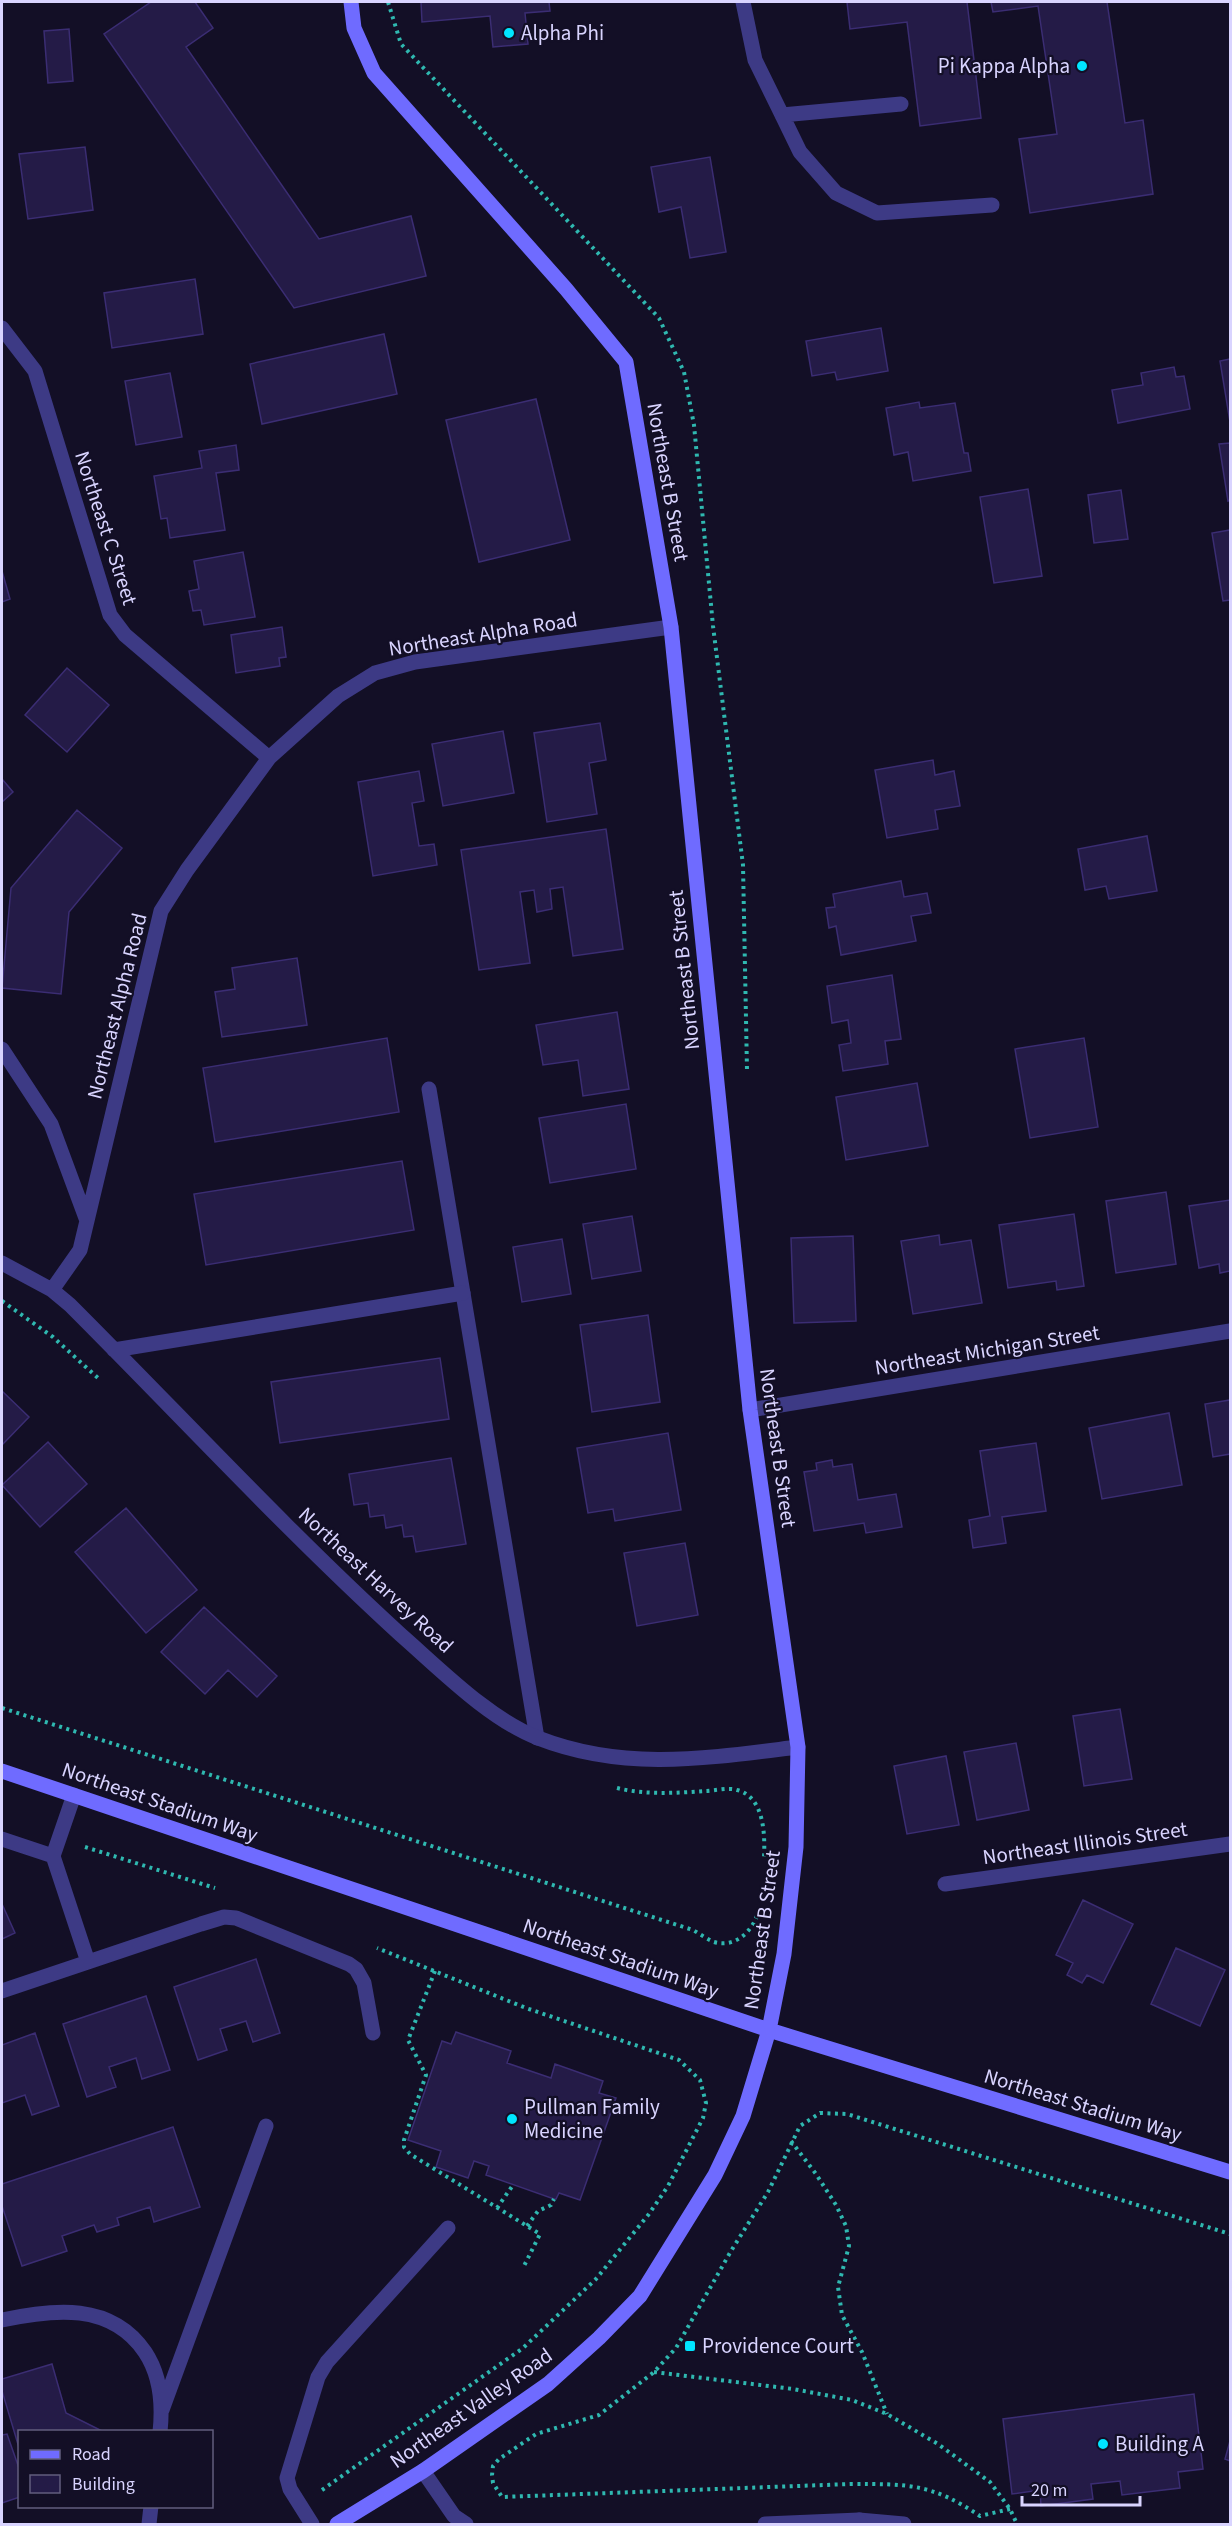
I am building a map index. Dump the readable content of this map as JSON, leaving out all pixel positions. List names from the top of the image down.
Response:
{
  "streets": {
    "street": [
      "Northeast B Street",
      "Northeast C Street",
      "Northeast Alpha Road",
      "Northeast Michigan Street",
      "Northeast Harvey Road",
      "Northeast Stadium Way",
      "Northeast Illinois Street",
      "Northeast Valley Road"
    ]
  },
  "crossings": [
    ["Northeast B Street", "Northeast Alpha Road"],
    ["Northeast B Street", "Northeast Michigan Street"],
    ["Northeast B Street", "Northeast Harvey Road"],
    ["Northeast B Street", "Northeast Stadium Way"],
    ["Northeast B Street", "Northeast Valley Road"],
    ["Northeast C Street", "Northeast Alpha Road"],
    ["Northeast Alpha Road", "Northeast Harvey Road"],
    ["Northeast Stadium Way", "Northeast Valley Road"]
  ],
  "places": {
    "other": [
      "Alpha Phi",
      "Pi Kappa Alpha",
      "Pullman Family Medicine",
      "Building A"
    ],
    "transit": ["Providence Court"]
  },
  "legend": ["Road", "Building"],
  "scale_bar": "20 m"
}
